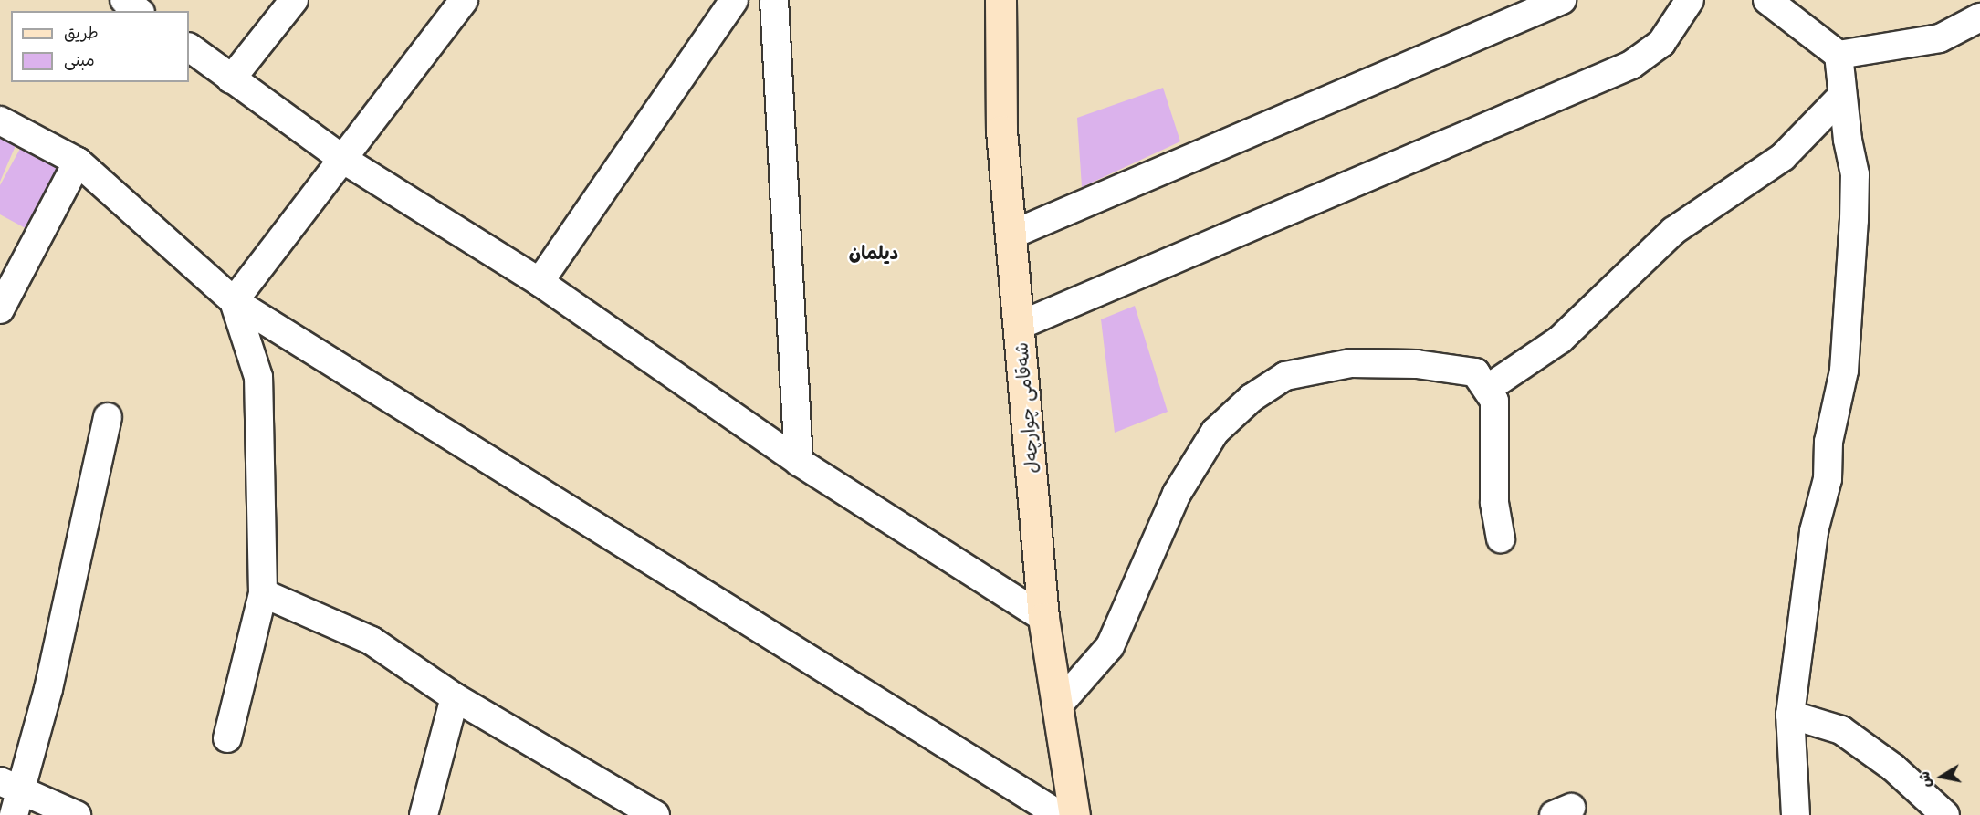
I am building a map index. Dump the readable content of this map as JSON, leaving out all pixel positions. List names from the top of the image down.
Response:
{
  "streets": {
    "main road": ["شەقامی چوارچەل"]
  },
  "districts": ["دیلمان"],
  "legend": ["طريق", "مبنى"],
  "north": "left"
}
